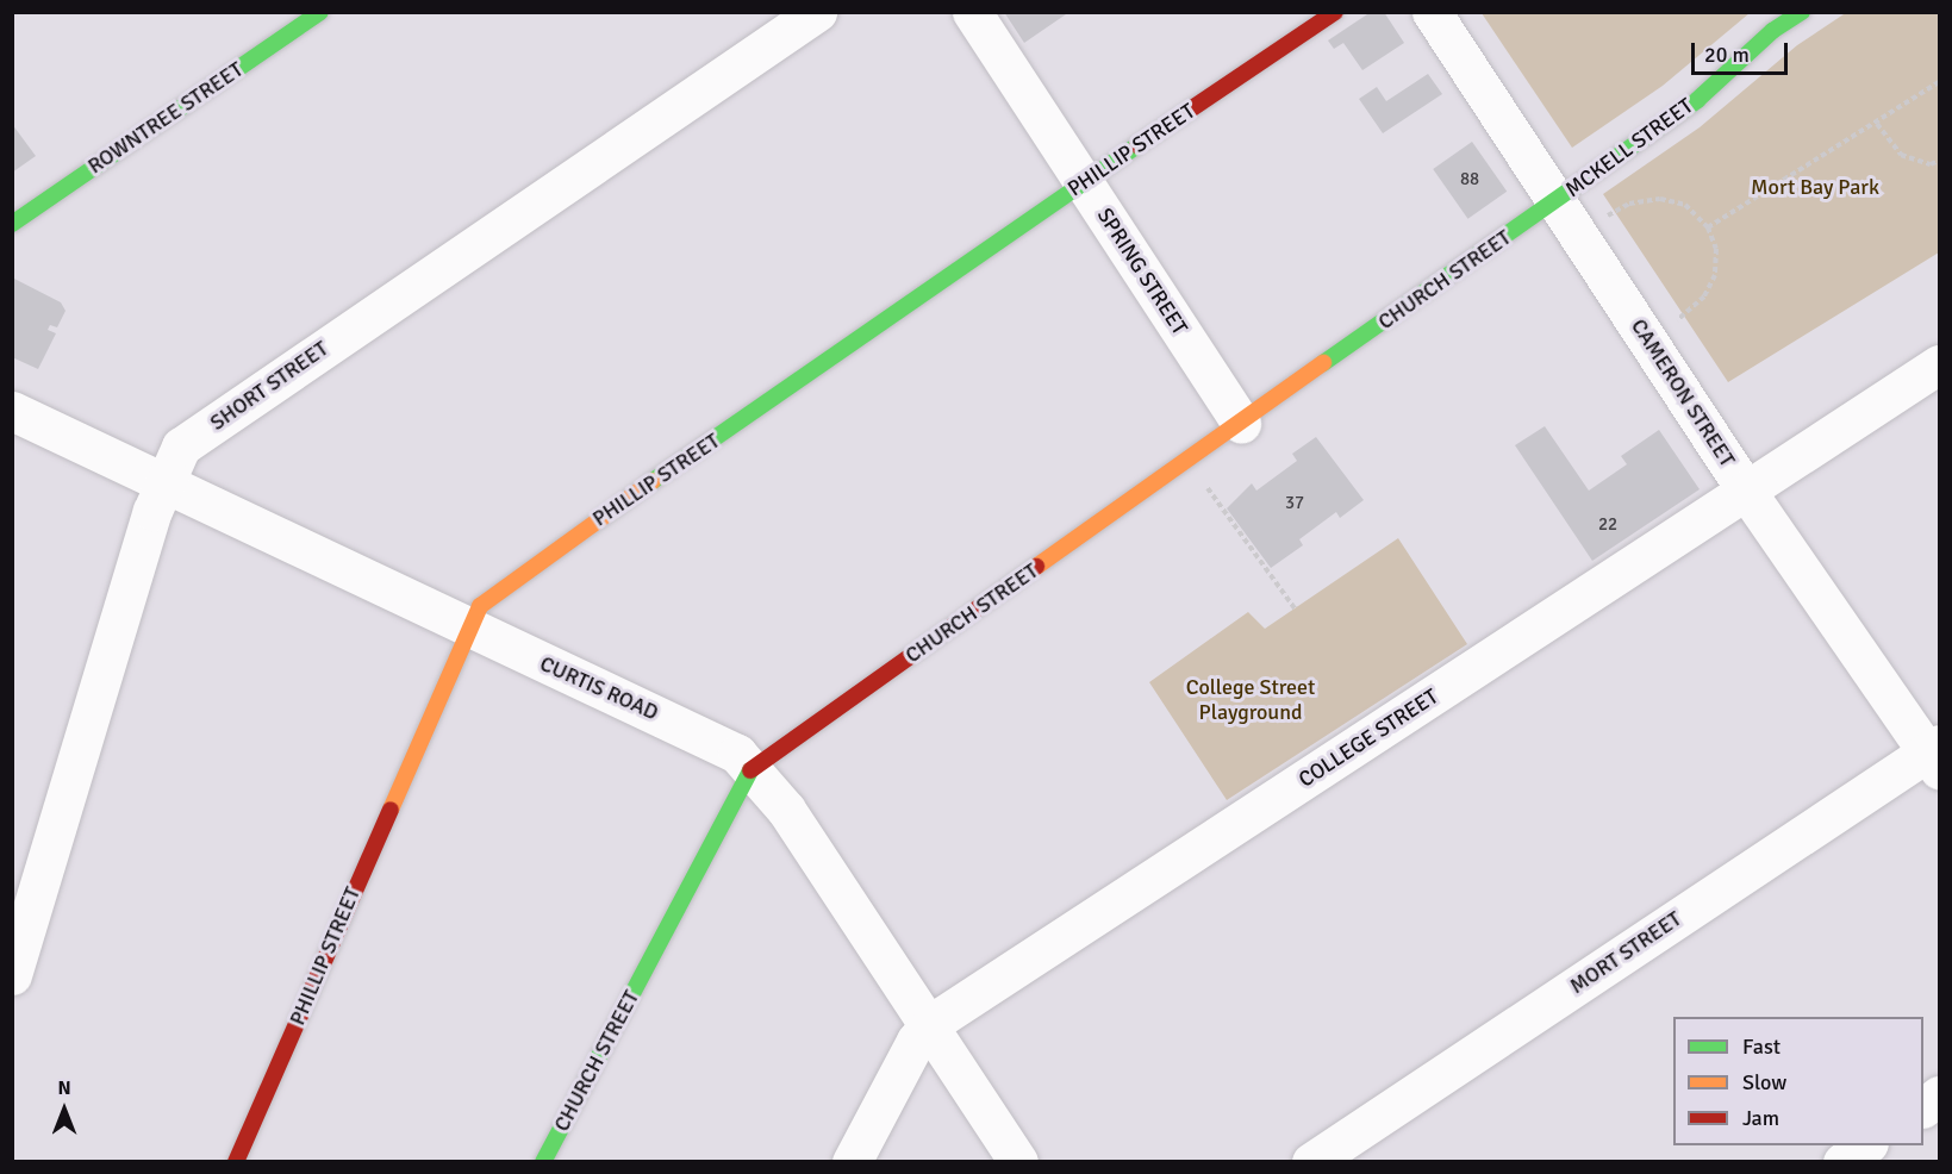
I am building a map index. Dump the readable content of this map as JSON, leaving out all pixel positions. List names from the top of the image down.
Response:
{
  "streets": {
    "street": [
      "ROWNTREE STREET",
      "MCKELL STREET",
      "PHILLIP STREET",
      "SPRING STREET",
      "CHURCH STREET",
      "SHORT STREET",
      "CAMERON STREET",
      "CURTIS ROAD",
      "COLLEGE STREET",
      "MORT STREET"
    ]
  },
  "crossings": [
    ["MCKELL STREET", "CHURCH STREET"],
    ["MCKELL STREET", "CAMERON STREET"],
    ["PHILLIP STREET", "SPRING STREET"],
    ["PHILLIP STREET", "CURTIS ROAD"],
    ["SPRING STREET", "CHURCH STREET"],
    ["CHURCH STREET", "CAMERON STREET"],
    ["CHURCH STREET", "CURTIS ROAD"],
    ["SHORT STREET", "CURTIS ROAD"],
    ["CAMERON STREET", "COLLEGE STREET"],
    ["CAMERON STREET", "MORT STREET"],
    ["CURTIS ROAD", "COLLEGE STREET"]
  ],
  "parks": ["Mort Bay Park", "College Street Playground"],
  "house_numbers": ["88", "37", "22"],
  "legend": ["Fast", "Slow", "Jam"],
  "scale_bar": "20 m",
  "north": "top"
}
